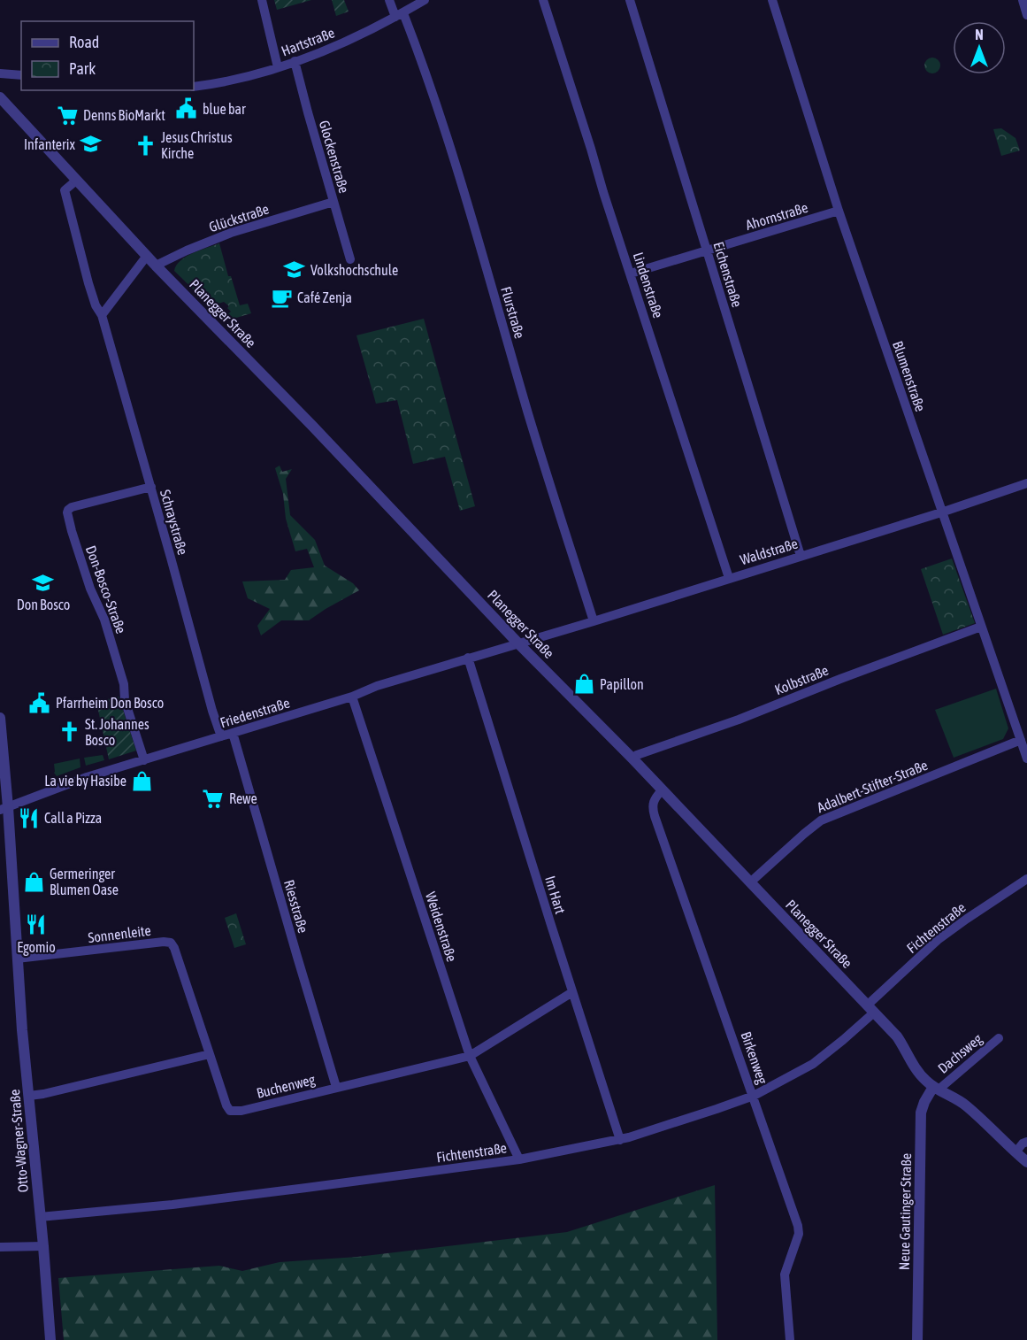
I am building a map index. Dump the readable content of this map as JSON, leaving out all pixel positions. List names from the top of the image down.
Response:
{
  "streets": {
    "street": [
      "Hartstraße",
      "Glockenstraße",
      "Ahornstraße",
      "Glückstraße",
      "Eichenstraße",
      "Lindenstraße",
      "Flurstraße",
      "Planegger Straße",
      "Blumenstraße",
      "Schraystraße",
      "Waldstraße",
      "Don-Bosco-Straße",
      "Kolbstraße",
      "Friedenstraße",
      "Adalbert-Stifter-Straße",
      "Im Hart",
      "Riesstraße",
      "Weidenstraße",
      "Fichtenstraße",
      "Sonnenleite",
      "Dachsweg",
      "Birkenweg",
      "Buchenweg",
      "Otto-Wagner-Straße",
      "Neue Gautinger Straße"
    ]
  },
  "crossings": [
    ["Hartstraße", "Glockenstraße"],
    ["Hartstraße", "Flurstraße"],
    ["Glockenstraße", "Glückstraße"],
    ["Ahornstraße", "Eichenstraße"],
    ["Ahornstraße", "Lindenstraße"],
    ["Ahornstraße", "Blumenstraße"],
    ["Glückstraße", "Planegger Straße"],
    ["Eichenstraße", "Waldstraße"],
    ["Lindenstraße", "Waldstraße"],
    ["Flurstraße", "Waldstraße"],
    ["Planegger Straße", "Schraystraße"],
    ["Planegger Straße", "Waldstraße"],
    ["Planegger Straße", "Kolbstraße"],
    ["Planegger Straße", "Friedenstraße"],
    ["Planegger Straße", "Adalbert-Stifter-Straße"],
    ["Planegger Straße", "Fichtenstraße"],
    ["Planegger Straße", "Dachsweg"],
    ["Planegger Straße", "Birkenweg"],
    ["Planegger Straße", "Neue Gautinger Straße"],
    ["Blumenstraße", "Waldstraße"],
    ["Blumenstraße", "Kolbstraße"],
    ["Blumenstraße", "Adalbert-Stifter-Straße"],
    ["Schraystraße", "Don-Bosco-Straße"],
    ["Schraystraße", "Friedenstraße"],
    ["Waldstraße", "Friedenstraße"],
    ["Don-Bosco-Straße", "Friedenstraße"],
    ["Friedenstraße", "Im Hart"],
    ["Friedenstraße", "Riesstraße"],
    ["Friedenstraße", "Weidenstraße"],
    ["Friedenstraße", "Otto-Wagner-Straße"],
    ["Im Hart", "Fichtenstraße"],
    ["Im Hart", "Buchenweg"],
    ["Riesstraße", "Buchenweg"],
    ["Weidenstraße", "Fichtenstraße"],
    ["Weidenstraße", "Buchenweg"],
    ["Fichtenstraße", "Birkenweg"],
    ["Fichtenstraße", "Otto-Wagner-Straße"],
    ["Sonnenleite", "Buchenweg"],
    ["Sonnenleite", "Otto-Wagner-Straße"],
    ["Dachsweg", "Neue Gautinger Straße"]
  ],
  "places": {
    "public building": ["blue bar", "Pfarrheim Don Bosco"],
    "supermarket": ["Denns BioMarkt", "Rewe"],
    "school or university": ["Infanterix", "Volkshochschule", "Don Bosco"],
    "church": ["Jesus Christus Kirche", "St. Johannes Bosco"],
    "cafe": ["Café Zenja"],
    "shop": ["Papillon", "La vie by Hasibe", "Germeringer Blumen Oase"],
    "restaurant": ["Call a Pizza", "Egomio"]
  },
  "legend": ["Road", "Park"],
  "north": "top"
}
